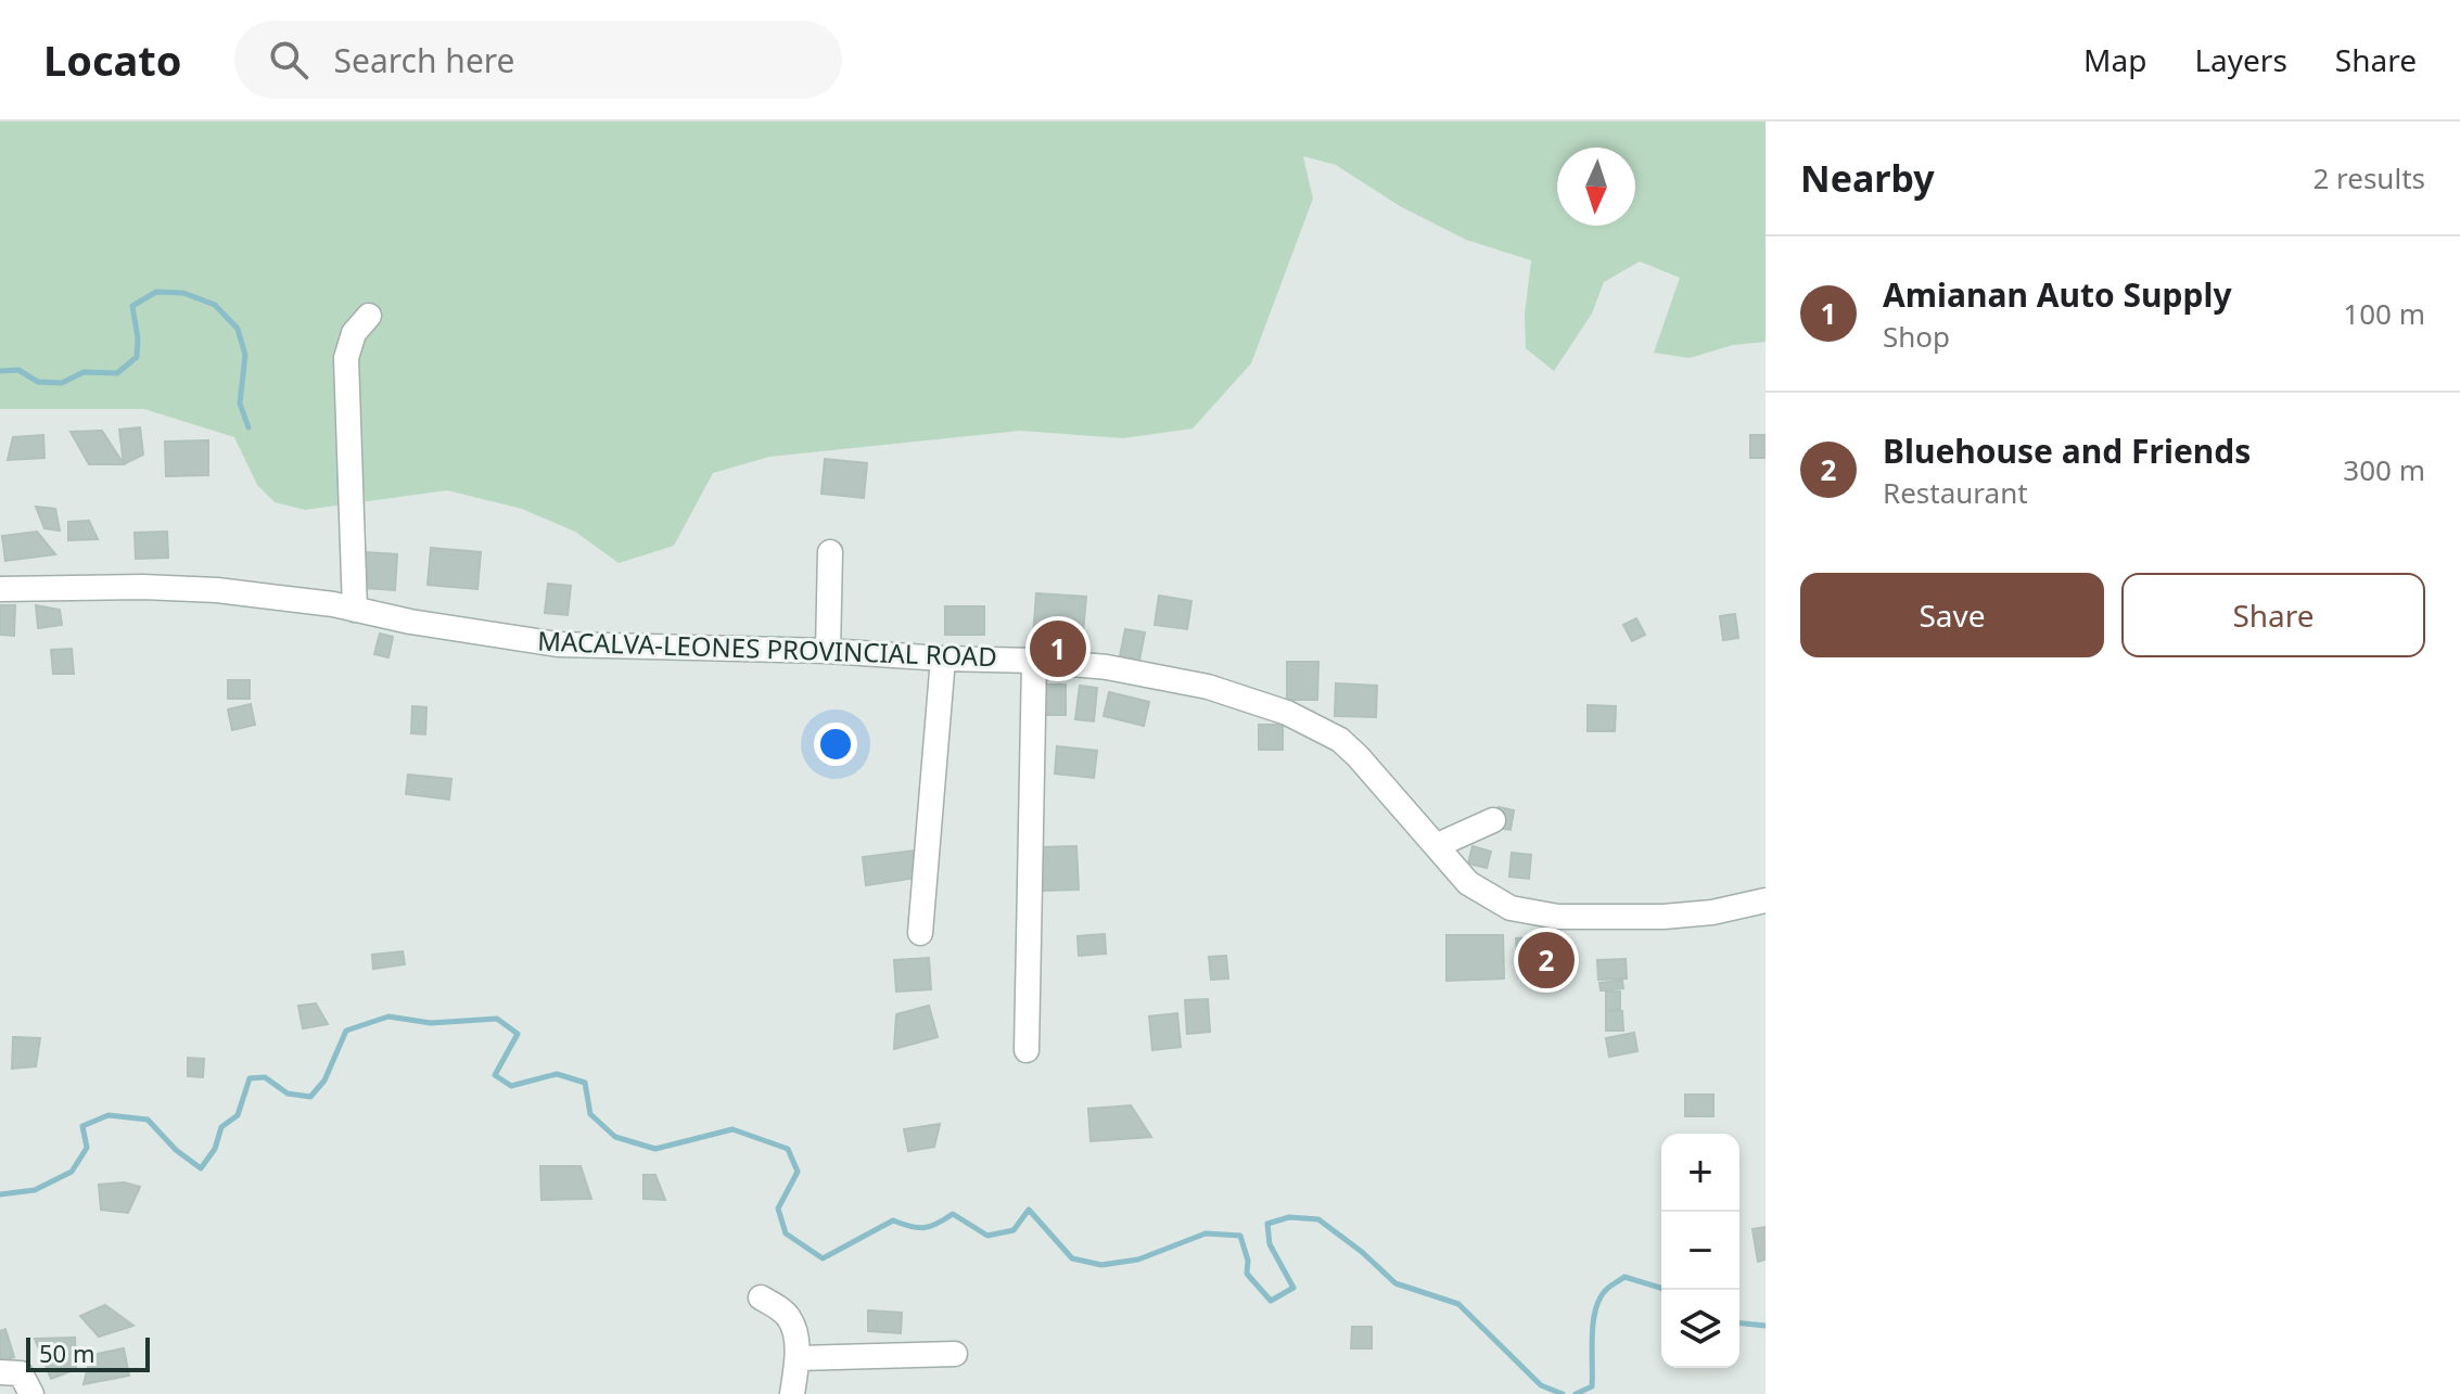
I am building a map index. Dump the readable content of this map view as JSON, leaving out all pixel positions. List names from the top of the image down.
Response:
{
  "streets": {
    "street": ["MACALVA-LEONES PROVINCIAL ROAD"]
  },
  "scale_bar": "50 m",
  "north": "bottom",
  "page": {
    "header": "Locato",
    "search": "Search here",
    "nav": ["Map", "Layers", "Share"],
    "heading": ["Nearby", "2 results"],
    "list": [
      {
        "mark": "1",
        "name": "Amianan Auto Supply",
        "note": "Shop",
        "value": "100 m"
      },
      {
        "mark": "2",
        "name": "Bluehouse and Friends",
        "note": "Restaurant",
        "value": "300 m"
      }
    ],
    "buttons": ["Save", "Share"],
    "pins": ["1", "2"],
    "map_buttons": ["+", "−"],
    "scale": "50 m"
  }
}
